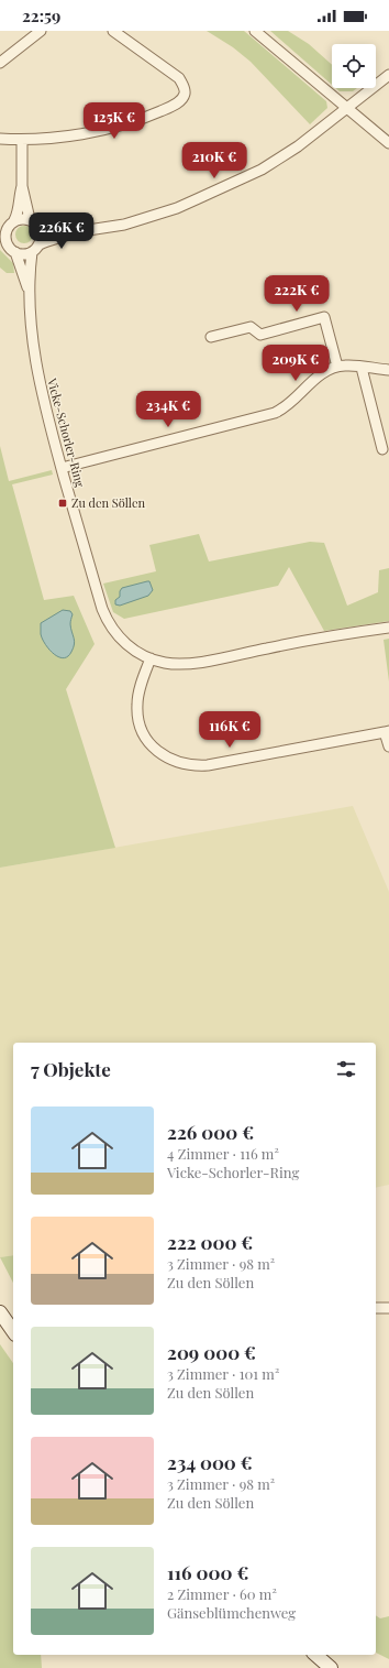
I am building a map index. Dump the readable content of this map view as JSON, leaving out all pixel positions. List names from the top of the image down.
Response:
{
  "streets": {
    "street": ["Vicke-Schorler-Ring"]
  },
  "places": {
    "transit": ["Zu den Söllen"]
  },
  "page": {
    "status": "22:59",
    "price": [
      "125K €",
      "210K €",
      "226K €",
      "222K €",
      "209K €",
      "234K €",
      "116K €"
    ],
    "heading": "7 Objekte",
    "list": [
      {
        "name": "226 000 €",
        "note": "4 Zimmer · 116 m² · Vicke-Schorler-Ring"
      },
      {
        "name": "222 000 €",
        "note": "3 Zimmer · 98 m² · Zu den Söllen"
      },
      {
        "name": "209 000 €",
        "note": "3 Zimmer · 101 m² · Zu den Söllen"
      },
      {
        "name": "234 000 €",
        "note": "3 Zimmer · 98 m² · Zu den Söllen"
      },
      {
        "name": "116 000 €",
        "note": "2 Zimmer · 60 m² · Gänseblümchenweg"
      }
    ]
  }
}
